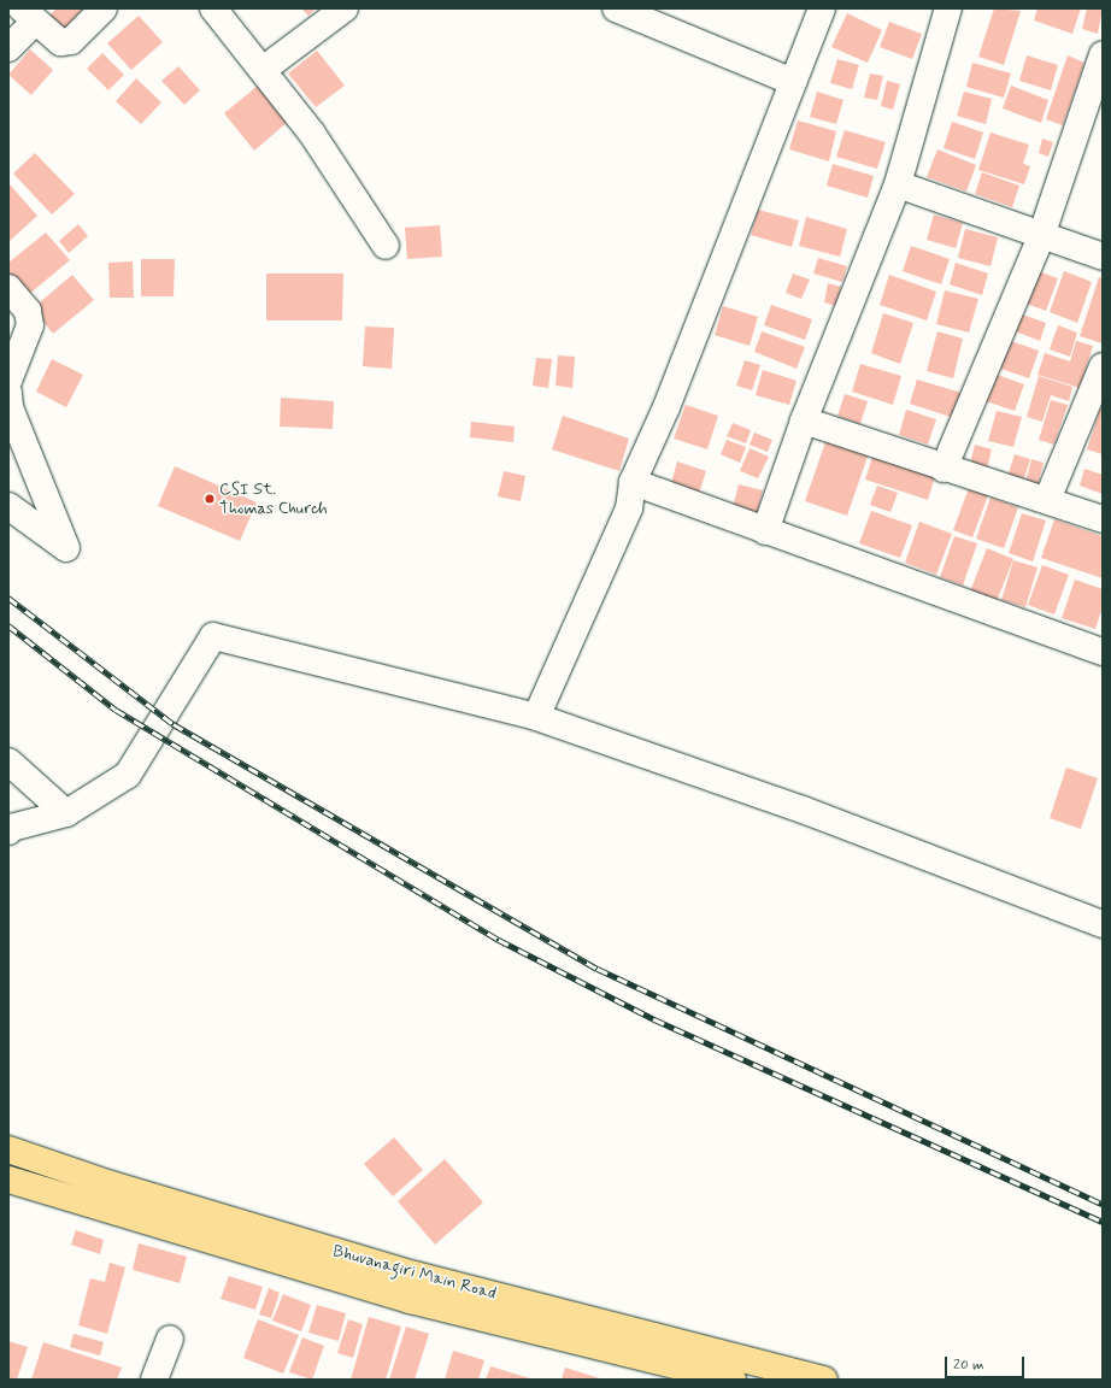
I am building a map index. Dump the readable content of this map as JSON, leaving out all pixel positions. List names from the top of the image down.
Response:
{
  "streets": {
    "main road": ["Bhuvanagiri Main Road"]
  },
  "places": ["CSI St. Thomas Church"],
  "scale_bar": "20 m"
}
